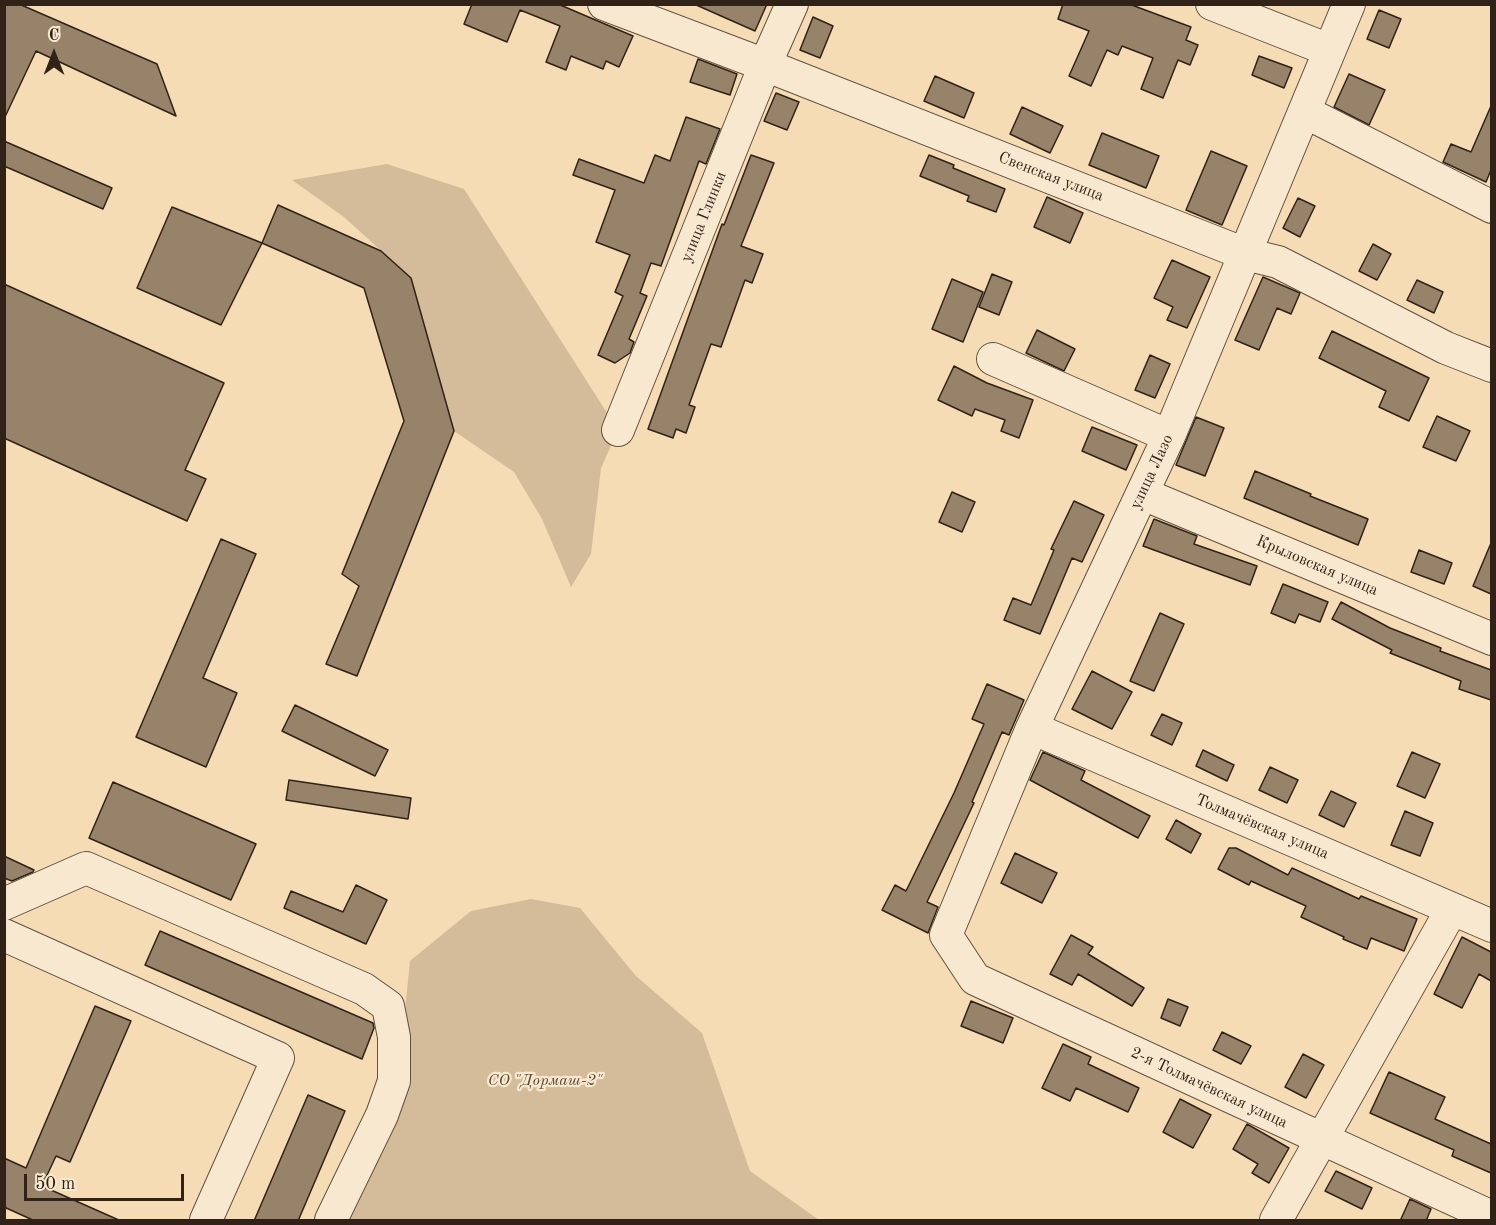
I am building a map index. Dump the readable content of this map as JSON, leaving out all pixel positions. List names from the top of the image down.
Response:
{
  "streets": {
    "street": [
      "Свенская улица",
      "улица Глинки",
      "улица Лазо",
      "Крыловская улица",
      "Толмачёвская улица",
      "2-я Толмачёвская улица"
    ]
  },
  "crossings": [
    ["Свенская улица", "улица Глинки"],
    ["Свенская улица", "улица Лазо"],
    ["улица Лазо", "Крыловская улица"],
    ["улица Лазо", "Толмачёвская улица"],
    ["улица Лазо", "2-я Толмачёвская улица"]
  ],
  "parks": ["СО \"Дормаш-2\""],
  "scale_bar": "50 m",
  "north": "top"
}
